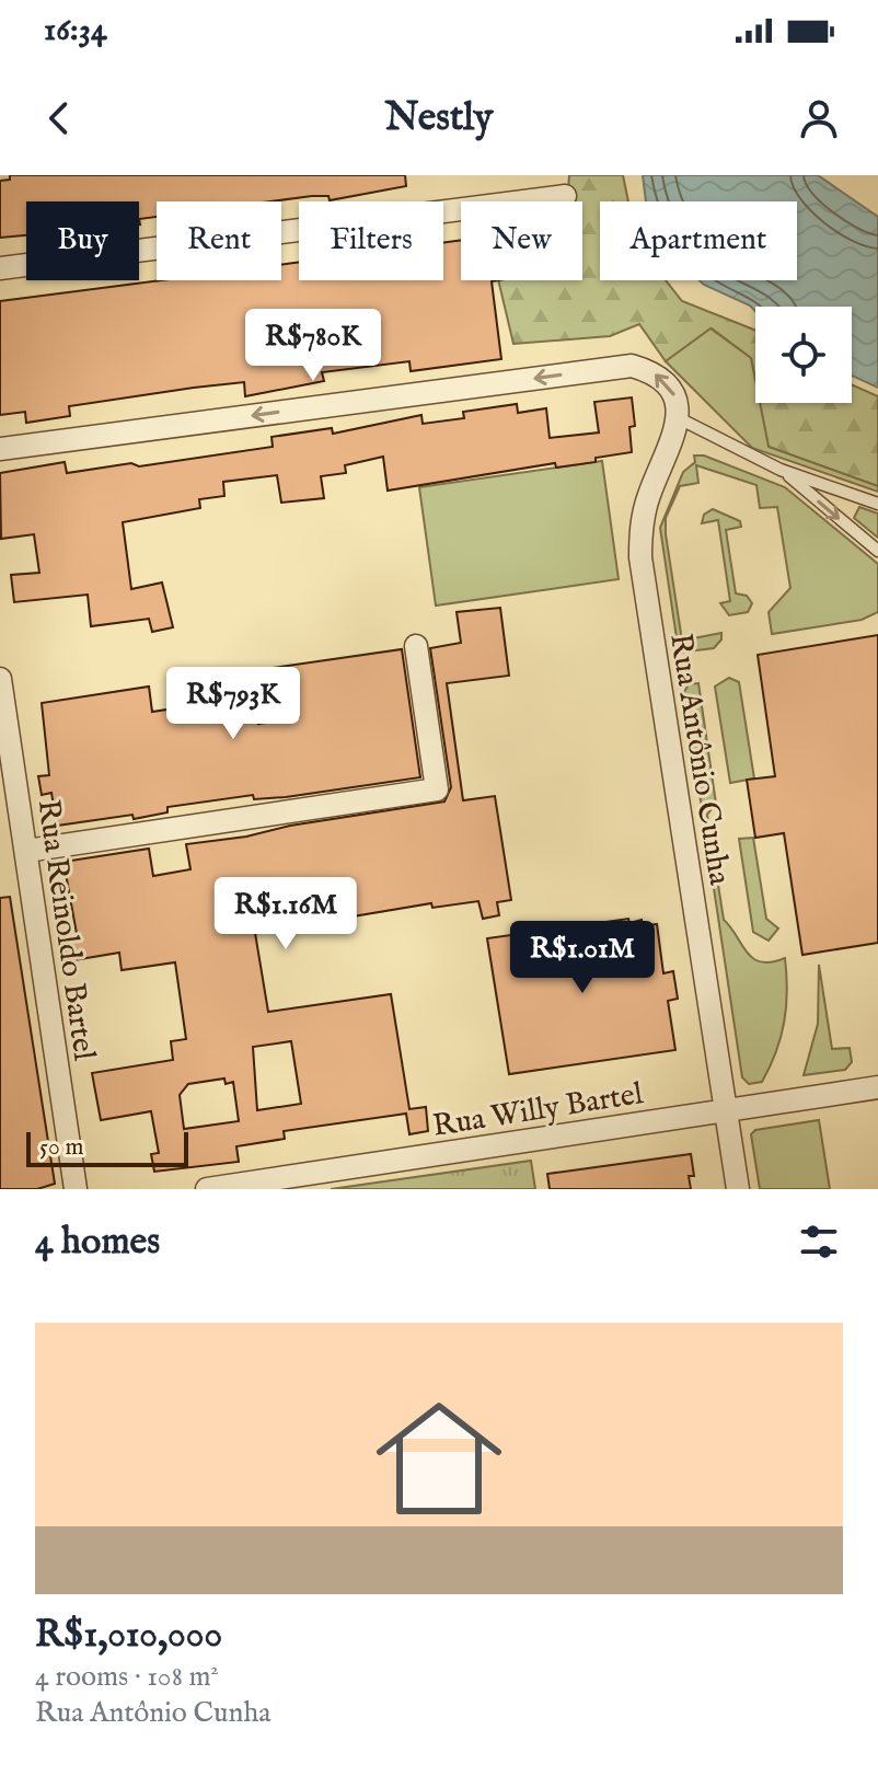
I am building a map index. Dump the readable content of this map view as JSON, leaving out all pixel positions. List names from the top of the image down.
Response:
{
  "streets": {
    "street": ["Rua Antônio Cunha", "Rua Reinoldo Bartel", "Rua Willy Bartel"]
  },
  "crossings": [
    ["Rua Antônio Cunha", "Rua Willy Bartel"]
  ],
  "scale_bar": "50 m",
  "page": {
    "status": "16:34",
    "header": "Nestly",
    "chip": [
      "Buy",
      "Rent",
      "Filters",
      "New",
      "Apartment"
    ],
    "price": [
      "R$780K",
      "R$793K",
      "R$1.16M",
      "R$1.01M"
    ],
    "scale": "50 m",
    "heading": "4 homes",
    "list": [
      {
        "name": "R$1,010,000",
        "note": "4 rooms · 108 m² · Rua Antônio Cunha"
      }
    ]
  }
}
